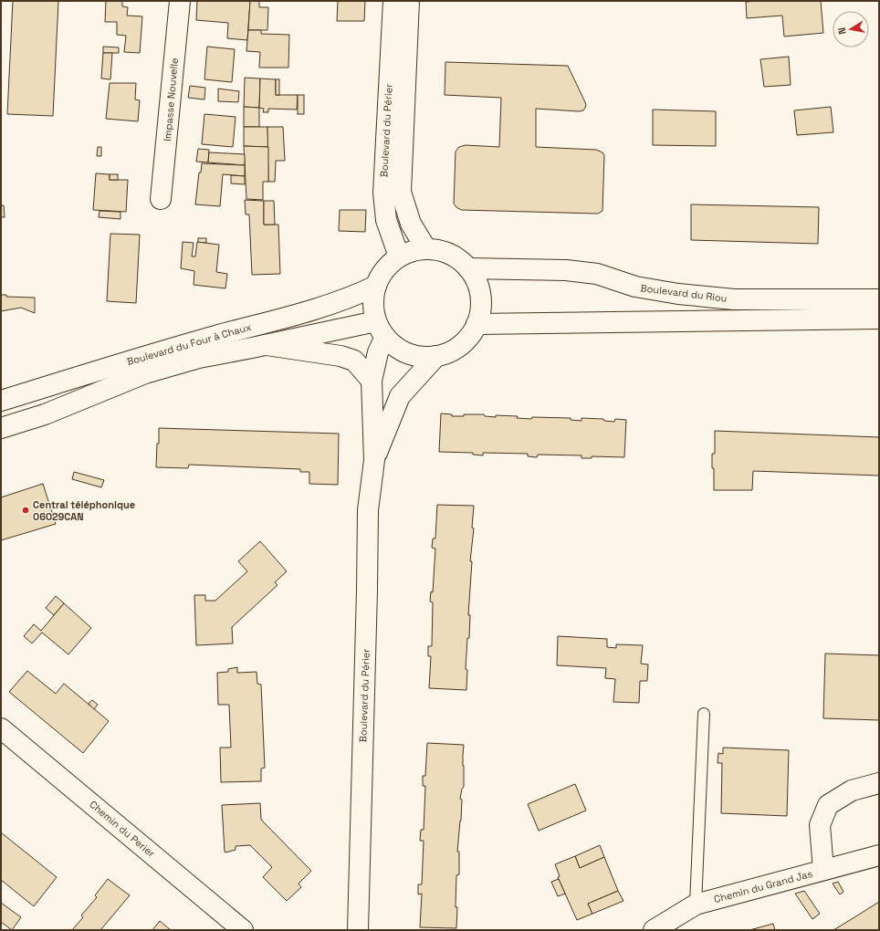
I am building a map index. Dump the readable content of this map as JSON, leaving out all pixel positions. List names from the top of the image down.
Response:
{
  "streets": {
    "street": [
      "Impasse Nouvelle",
      "Boulevard du Périer",
      "Boulevard du Riou",
      "Boulevard du Four à Chaux",
      "Chemin du Perier",
      "Chemin du Grand Jas"
    ]
  },
  "crossings": [
    ["Boulevard du Périer", "Boulevard du Riou"],
    ["Boulevard du Périer", "Boulevard du Four à Chaux"],
    ["Boulevard du Riou", "Boulevard du Four à Chaux"]
  ],
  "places": ["Central téléphonique 06029CAN"],
  "north": "left"
}
